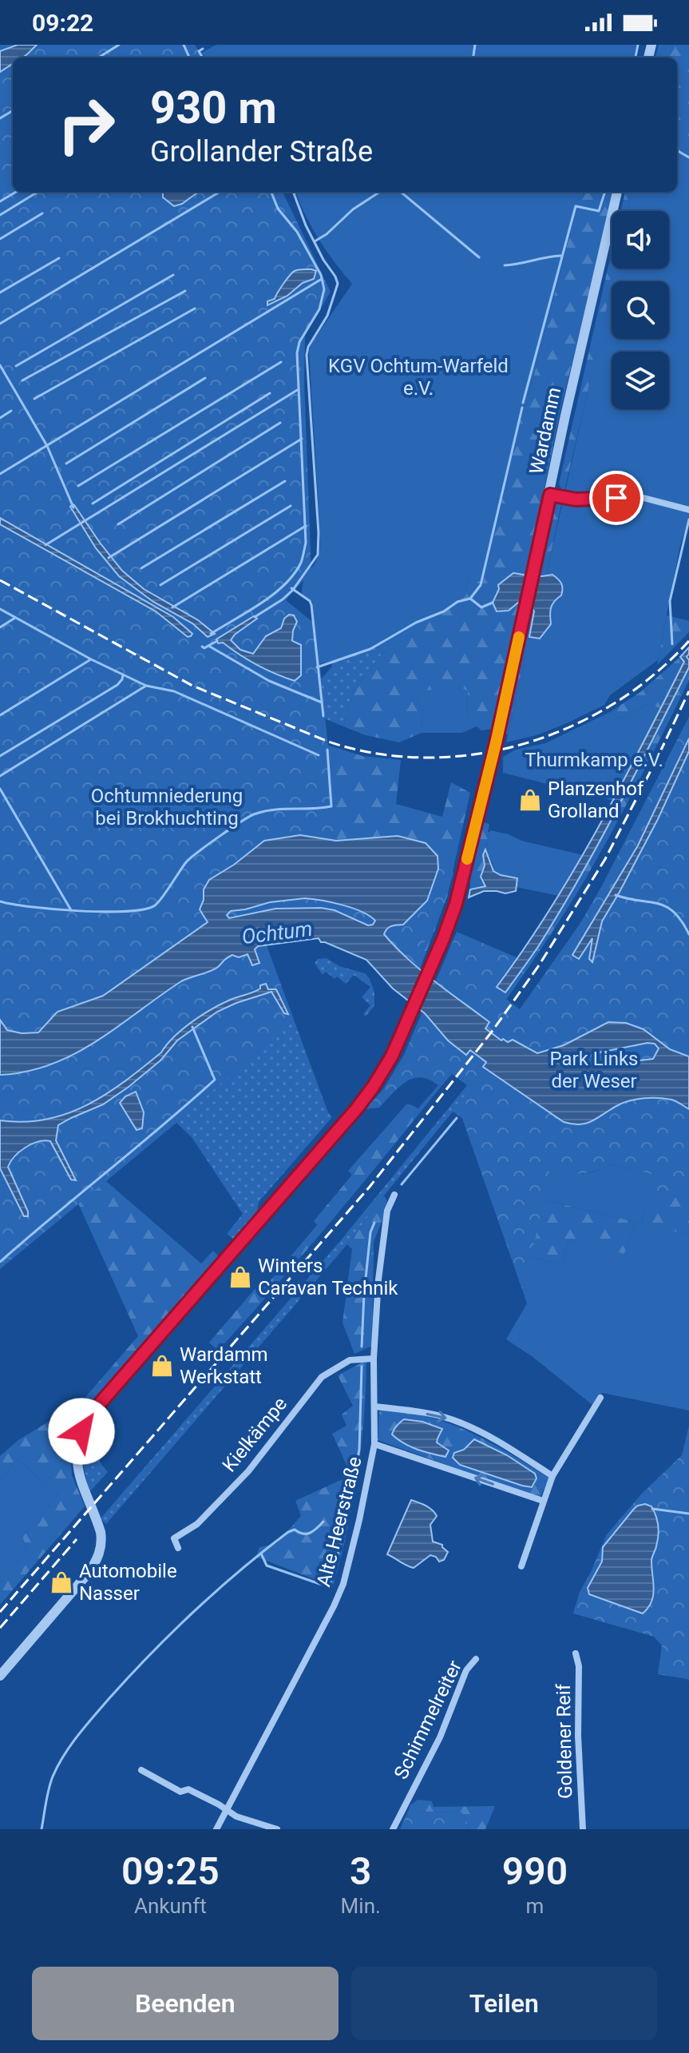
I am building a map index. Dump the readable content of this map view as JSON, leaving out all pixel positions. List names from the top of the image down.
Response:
{
  "streets": {
    "street": [
      "Wardamm",
      "Kielkämpe",
      "Alte Heerstraße",
      "Schimmelreiter",
      "Goldener Reif"
    ]
  },
  "crossings": [
    ["Kielkämpe", "Alte Heerstraße"]
  ],
  "water": ["Ochtum"],
  "parks": [
    "KGV Ochtum-Warfeld e.V.",
    "Thurmkamp e.V.",
    "Ochtumniederung bei Brokhuchting",
    "Park Links der Weser"
  ],
  "places": {
    "shop": [
      "Planzenhof Grolland",
      "Winters Caravan Technik",
      "Wardamm Werkstatt",
      "Automobile Nasser"
    ]
  },
  "page": {
    "status": "09:22",
    "turn": ["930 m", "Grollander Straße"],
    "eta": [
      "09:25",
      "Ankunft",
      "3",
      "Min.",
      "990",
      "m"
    ],
    "buttons": ["Beenden", "Teilen"]
  }
}
